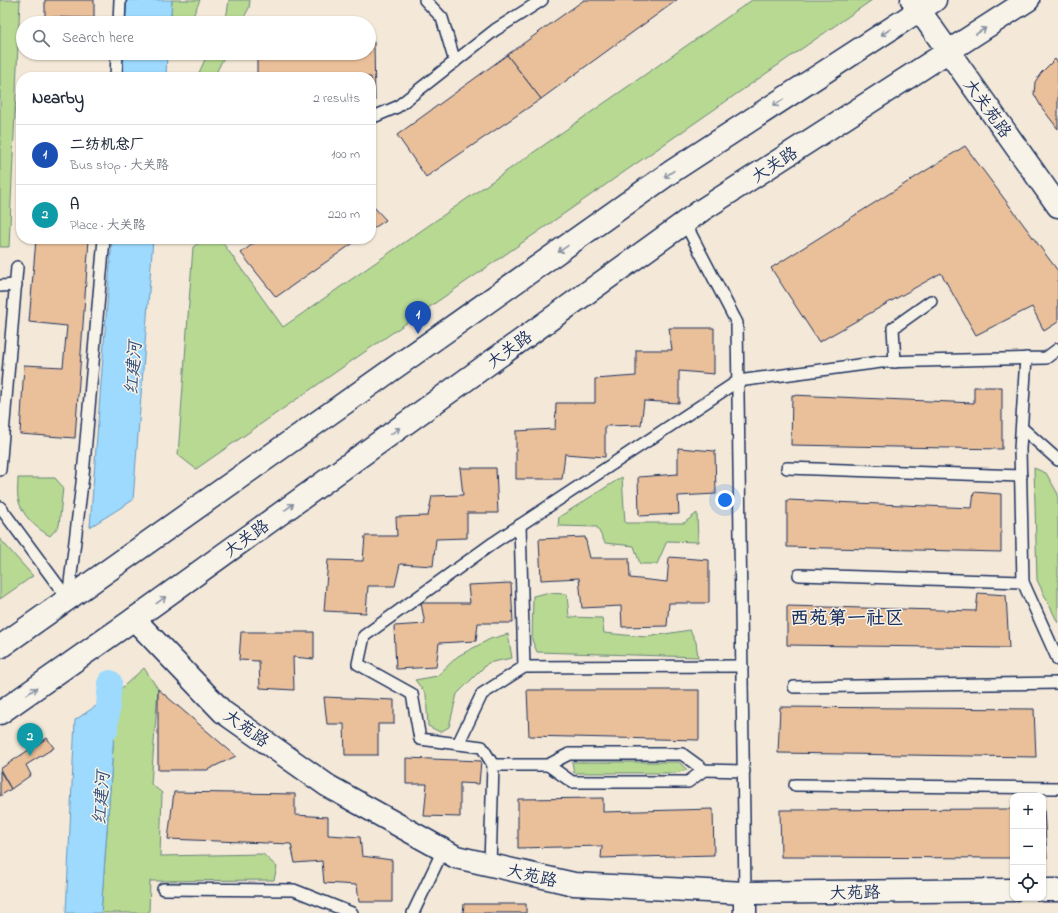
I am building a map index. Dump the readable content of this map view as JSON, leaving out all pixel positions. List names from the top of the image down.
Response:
{
  "streets": {
    "main road": ["大关苑路", "大关路", "大苑路"]
  },
  "crossings": [
    ["大关苑路", "大关路"],
    ["大关路", "大苑路"]
  ],
  "districts": ["西苑第一社区"],
  "water": ["红建河"],
  "page": {
    "search": "Search here",
    "heading": ["Nearby", "2 results"],
    "list": [
      {
        "mark": "1",
        "name": "二纺机总厂",
        "note": "Bus stop · 大关路",
        "value": "100 m"
      },
      {
        "mark": "2",
        "name": "A",
        "note": "Place · 大关路",
        "value": "220 m"
      }
    ],
    "pins": ["1", "2"],
    "map_buttons": ["+", "−"]
  }
}
